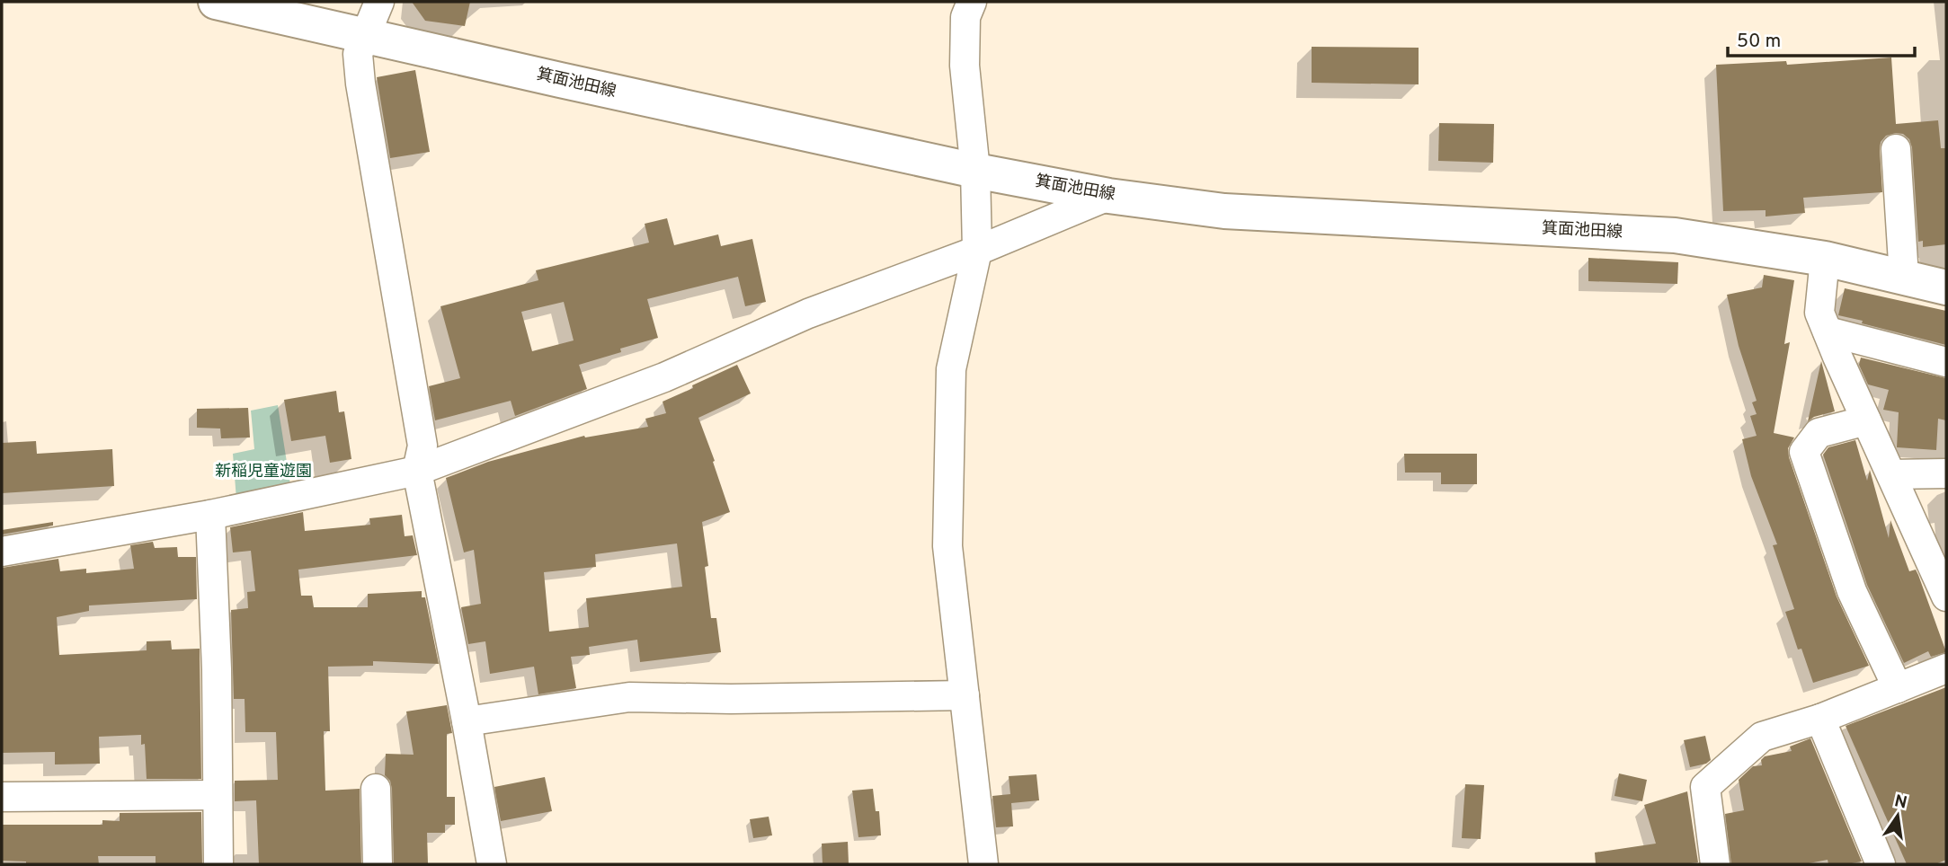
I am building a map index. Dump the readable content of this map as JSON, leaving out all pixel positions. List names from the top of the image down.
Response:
{
  "streets": {
    "main road": ["箕面池田線"]
  },
  "parks": ["新稲児童遊園"],
  "scale_bar": "50 m",
  "north": "top"
}
